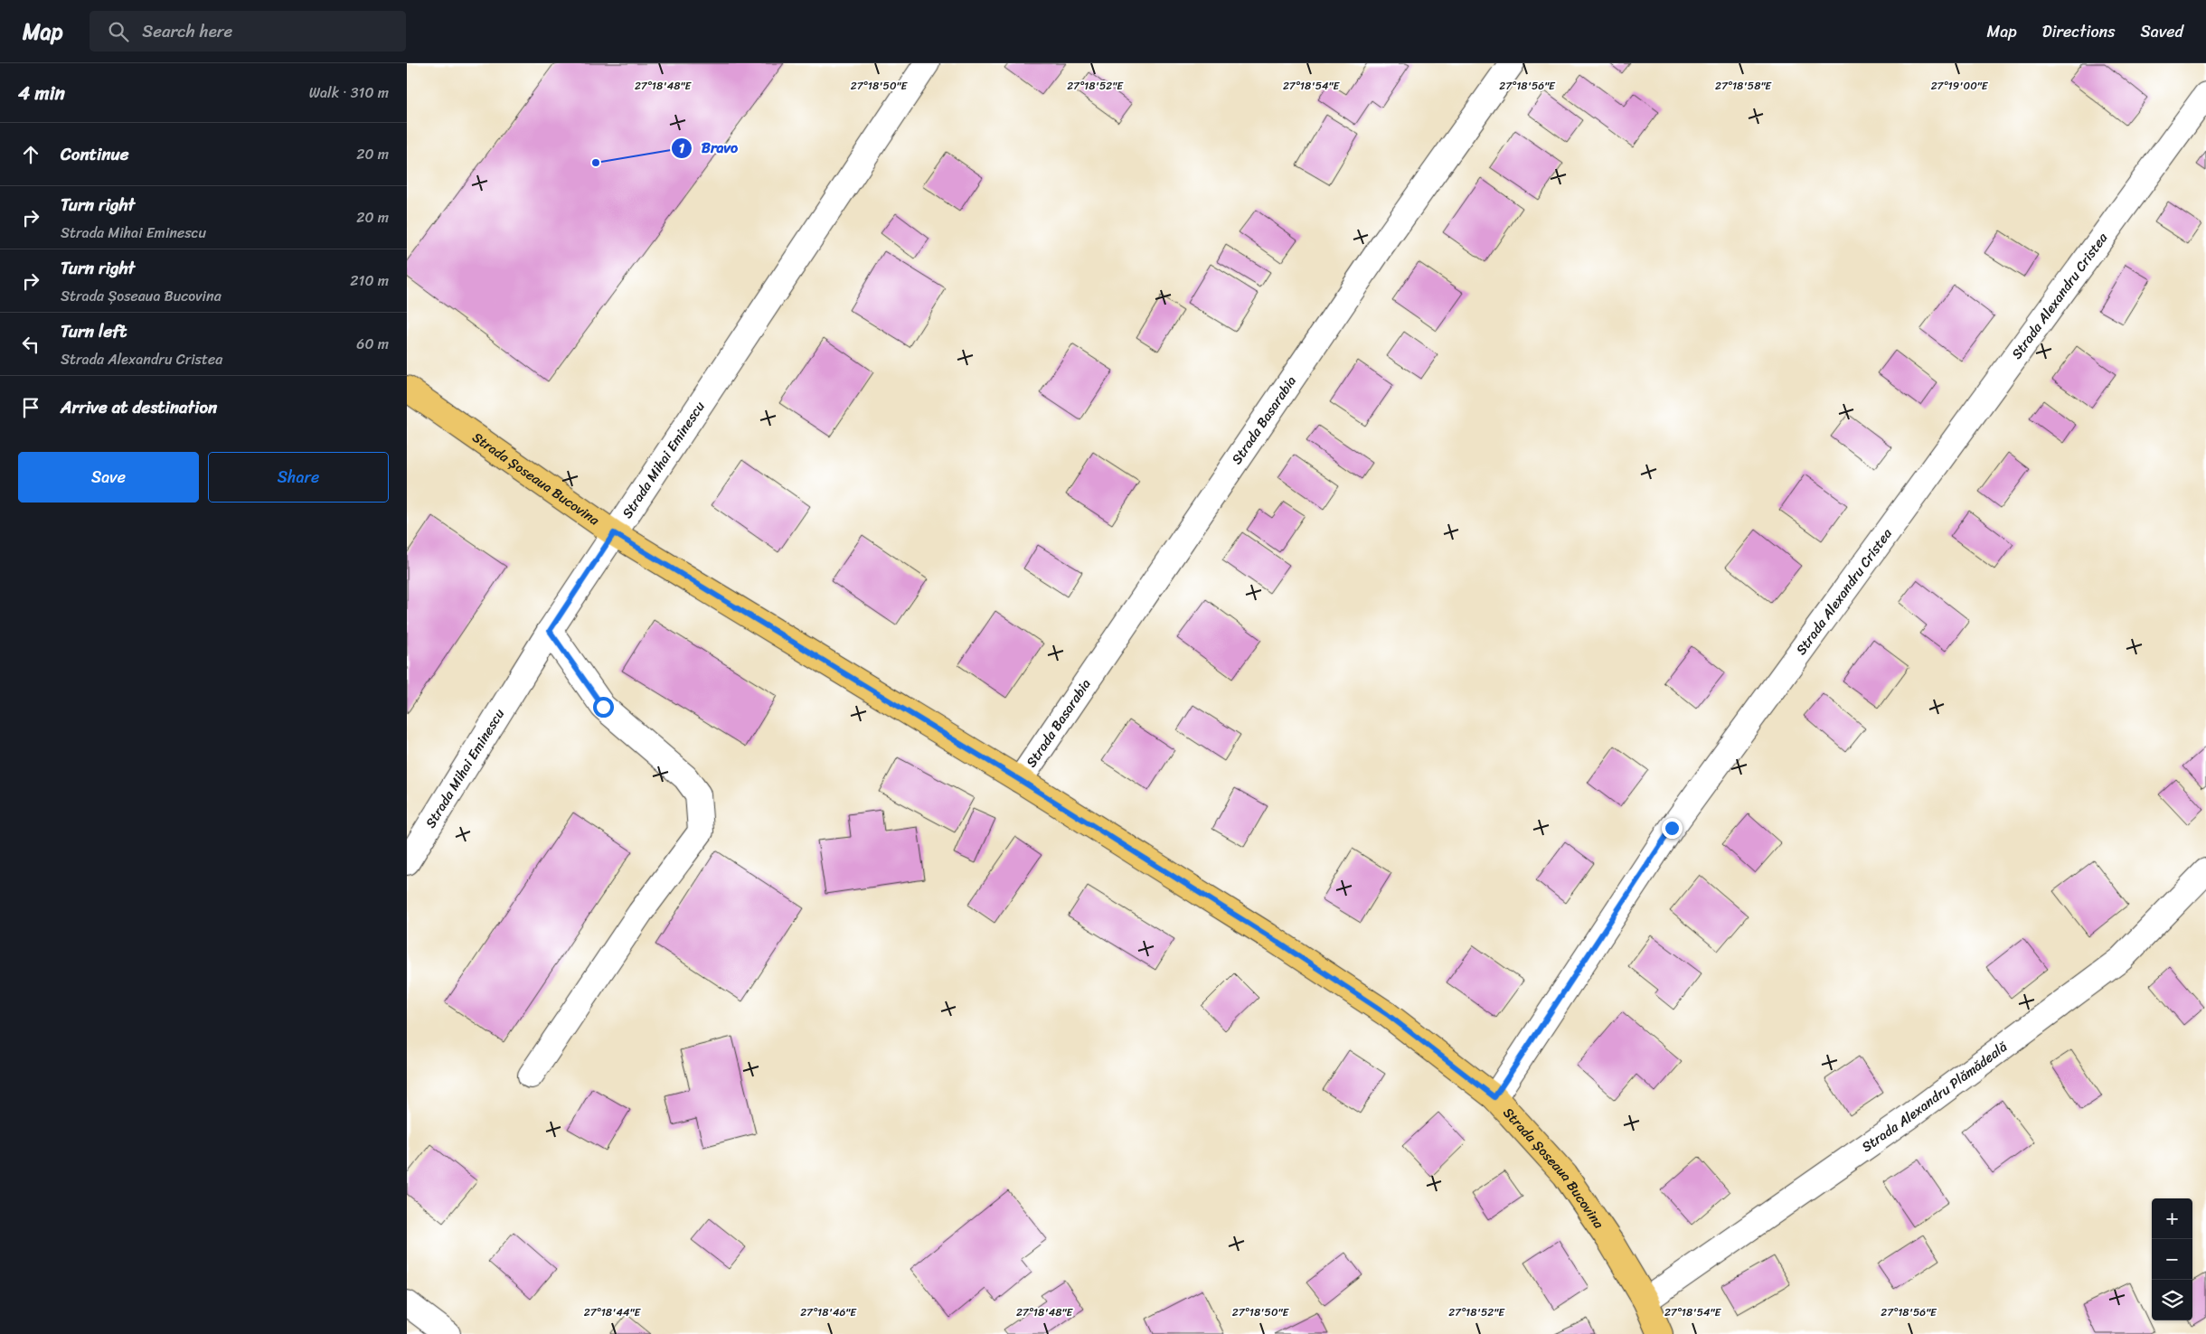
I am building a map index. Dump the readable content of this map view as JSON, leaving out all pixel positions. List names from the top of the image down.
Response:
{
  "streets": {
    "main road": ["Strada Șoseaua Bucovina"],
    "street": [
      "Strada Alexandru Cristea",
      "Strada Basarabia",
      "Strada Mihai Eminescu",
      "Strada Alexandru Plămădeală"
    ]
  },
  "crossings": [
    ["Strada Alexandru Cristea", "Strada Șoseaua Bucovina"],
    ["Strada Basarabia", "Strada Șoseaua Bucovina"],
    ["Strada Mihai Eminescu", "Strada Șoseaua Bucovina"],
    ["Strada Șoseaua Bucovina", "Strada Alexandru Plămădeală"]
  ],
  "places": ["Bravo"],
  "page": {
    "header": "Map",
    "search": "Search here",
    "nav": ["Map", "Directions", "Saved"],
    "heading": ["4 min", "Walk · 310 m"],
    "list": [
      ["Continue", "20 m"],
      ["Turn right", "Strada Mihai Eminescu", "20 m"],
      ["Turn right", "Strada Șoseaua Bucovina", "210 m"],
      ["Turn left", "Strada Alexandru Cristea", "60 m"],
      "Arrive at destination"
    ],
    "buttons": ["Save", "Share"],
    "map_buttons": ["+", "−"]
  },
  "coordinates": [
    "27°18'48\"E",
    "27°18'50\"E",
    "27°18'52\"E",
    "27°18'54\"E",
    "27°18'56\"E",
    "27°18'58\"E",
    "27°19'00\"E",
    "27°18'44\"E",
    "27°18'46\"E"
  ]
}
